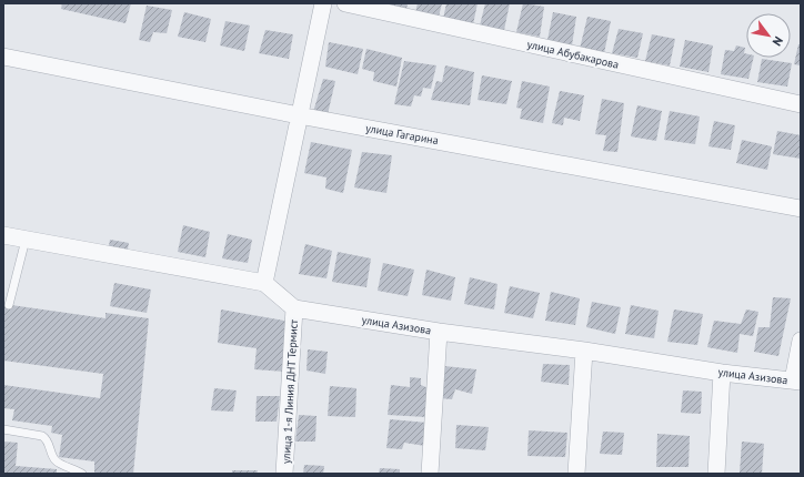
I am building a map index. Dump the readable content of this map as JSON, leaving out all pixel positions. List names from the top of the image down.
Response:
{
  "streets": {
    "street": [
      "улица Абубакарова",
      "улица Гагарина",
      "улица Азизова",
      "улица 1-я Линия ДНТ Термист"
    ]
  },
  "crossings": [
    ["улица Азизова", "улица 1-я Линия ДНТ Термист"]
  ],
  "north": "bottom right"
}
